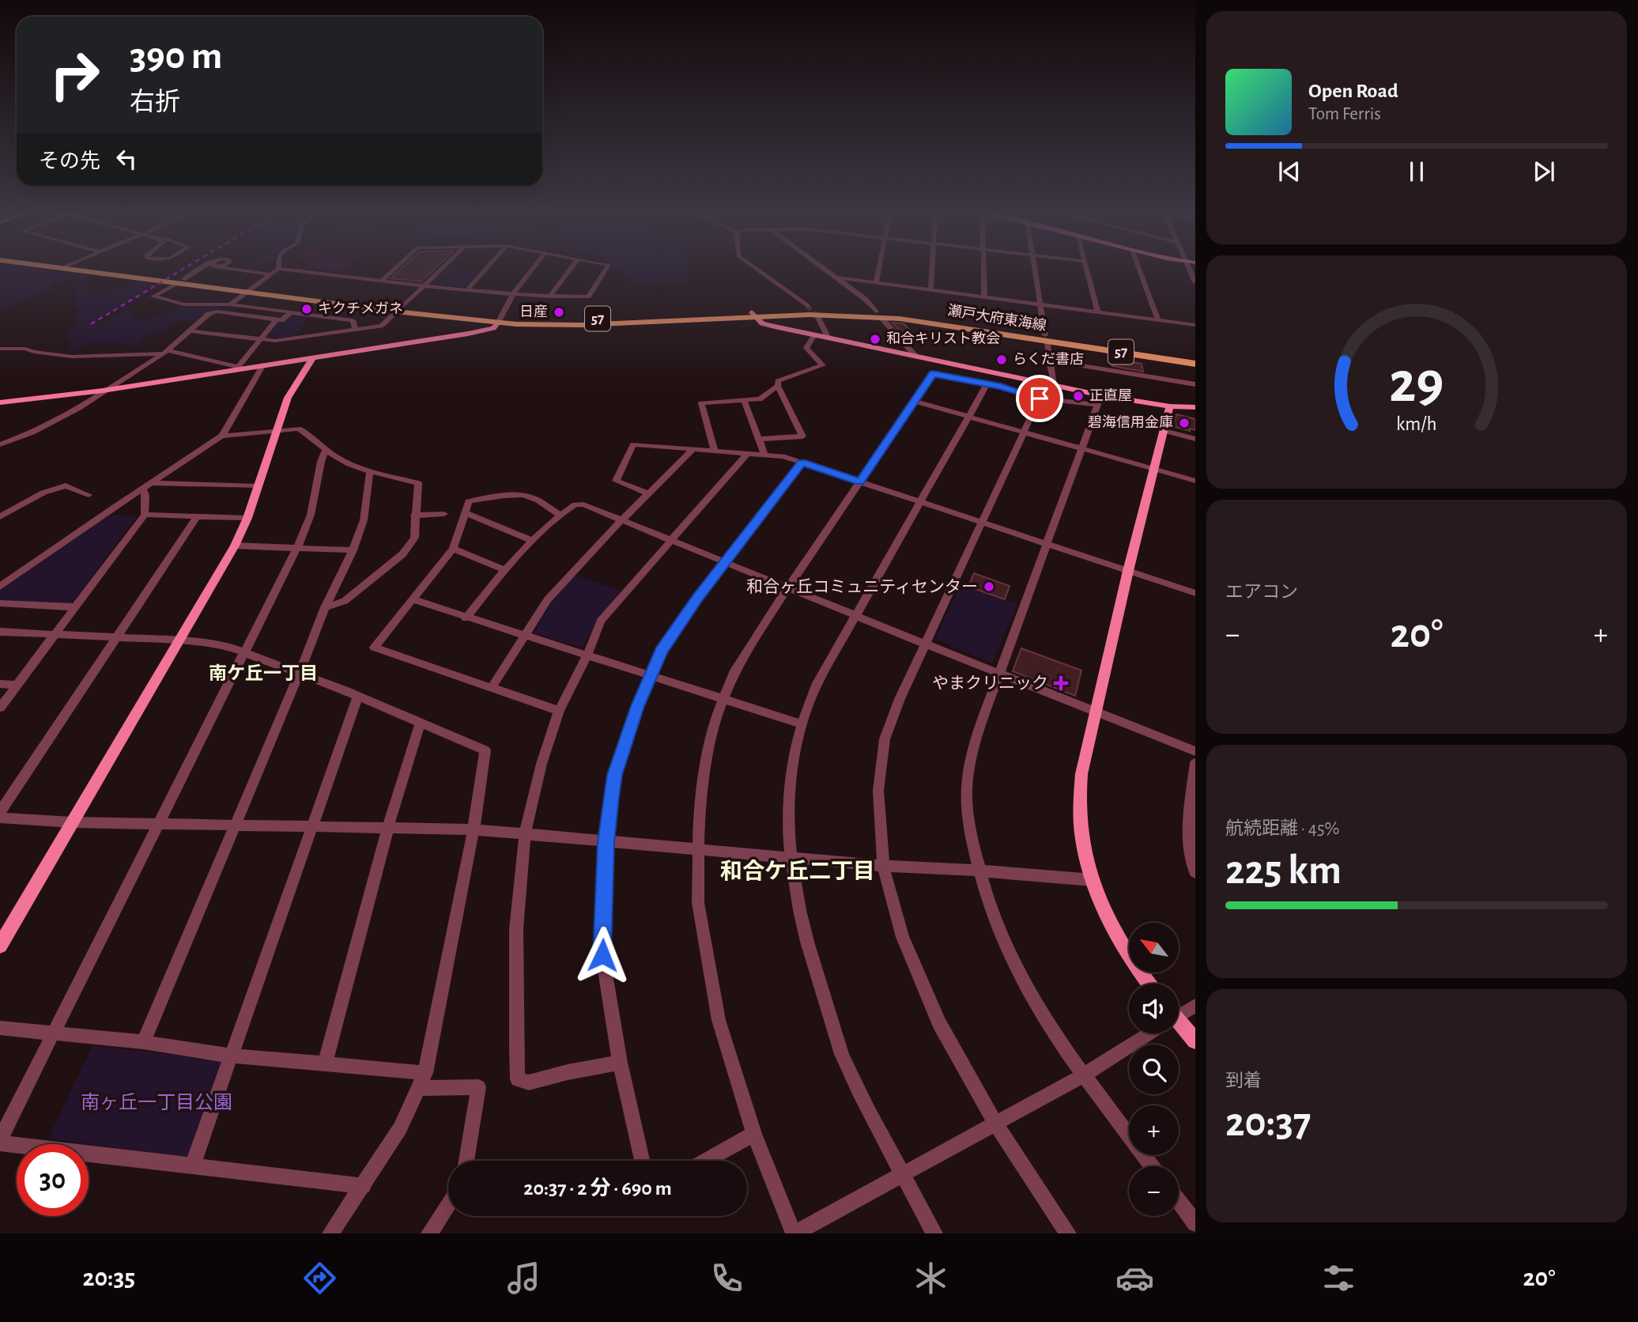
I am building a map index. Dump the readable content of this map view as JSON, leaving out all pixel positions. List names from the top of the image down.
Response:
{
  "streets": {
    "main road": ["57", "瀬戸大府東海線"]
  },
  "districts": ["南ケ丘一丁目", "和合ケ丘二丁目"],
  "parks": ["南ヶ丘一丁目公園"],
  "places": {
    "other": [
      "キクチメガネ",
      "日産",
      "和合キリスト教会",
      "らくだ書店",
      "正直屋",
      "碧海信用金庫",
      "和合ヶ丘コミュニティセンター"
    ],
    "health": ["やまクリニック"]
  },
  "north": "top left",
  "page": {
    "turn": ["390 m", "右折"],
    "song": ["Open Road", "Tom Ferris"],
    "then": "その先",
    "tile": [
      "エアコン",
      ["航続距離 · 45%", "225 km"],
      ["到着", "20:37"]
    ],
    "heat": ["−", "20°", "+"],
    "map_buttons": ["+", "−"],
    "limit": "30",
    "trip": "20:37 · 2 分 · 690 m",
    "tabs": ["20:35", "20°"],
    "gauge": ["29", "km/h"]
  }
}
